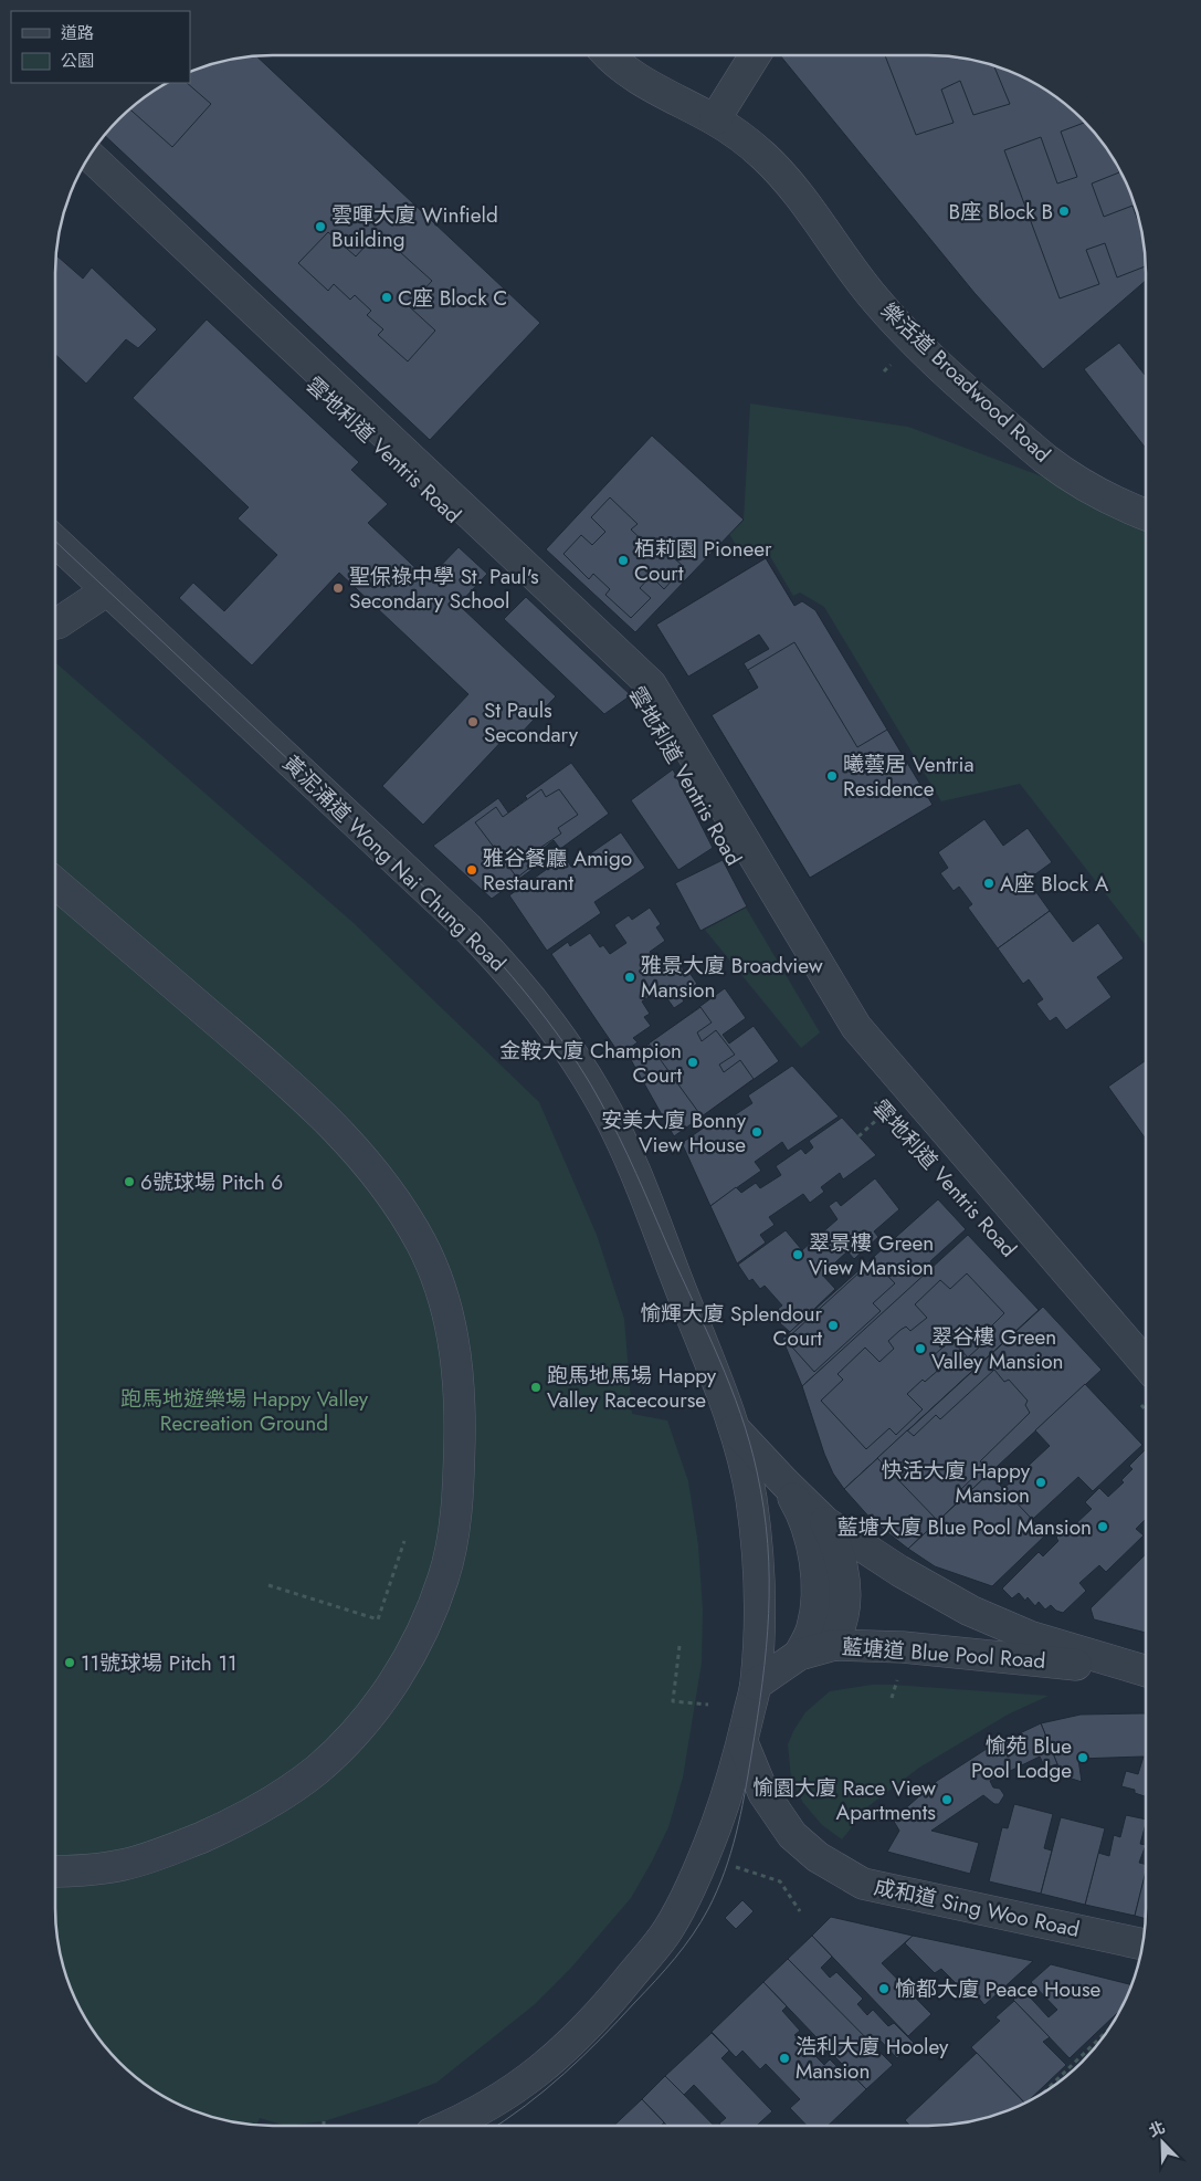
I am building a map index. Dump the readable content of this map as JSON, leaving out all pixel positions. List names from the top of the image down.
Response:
{
  "streets": {
    "street": [
      "樂活道 Broadwood Road",
      "雲地利道 Ventris Road",
      "黃泥涌道 Wong Nai Chung Road",
      "藍塘道 Blue Pool Road",
      "成和道 Sing Woo Road"
    ]
  },
  "crossings": [
    ["黃泥涌道 Wong Nai Chung Road", "藍塘道 Blue Pool Road"],
    ["黃泥涌道 Wong Nai Chung Road", "成和道 Sing Woo Road"]
  ],
  "parks": ["跑馬地遊樂場 Happy Valley Recreation Ground"],
  "places": [
    "B座 Block B",
    "雲暉大廈 Winfield Building",
    "C座 Block C",
    "栢莉園 Pioneer Court",
    "聖保祿中學 St. Paul's Secondary School",
    "St Pauls Secondary",
    "曦蕓居 Ventria Residence",
    "雅谷餐廳 Amigo Restaurant",
    "A座 Block A",
    "雅景大廈 Broadview Mansion",
    "金鞍大廈 Champion Court",
    "安美大廈 Bonny View House",
    "6號球場 Pitch 6",
    "翠景樓 Green View Mansion",
    "愉輝大廈 Splendour Court",
    "翠谷樓 Green Valley Mansion",
    "跑馬地馬場 Happy Valley Racecourse",
    "快活大廈 Happy Mansion",
    "藍塘大廈 Blue Pool Mansion",
    "11號球場 Pitch 11",
    "愉苑 Blue Pool Lodge",
    "愉園大廈 Race View Apartments",
    "愉都大廈 Peace House",
    "浩利大廈 Hooley Mansion"
  ],
  "legend": ["道路", "公園"],
  "north": "top left"
}
